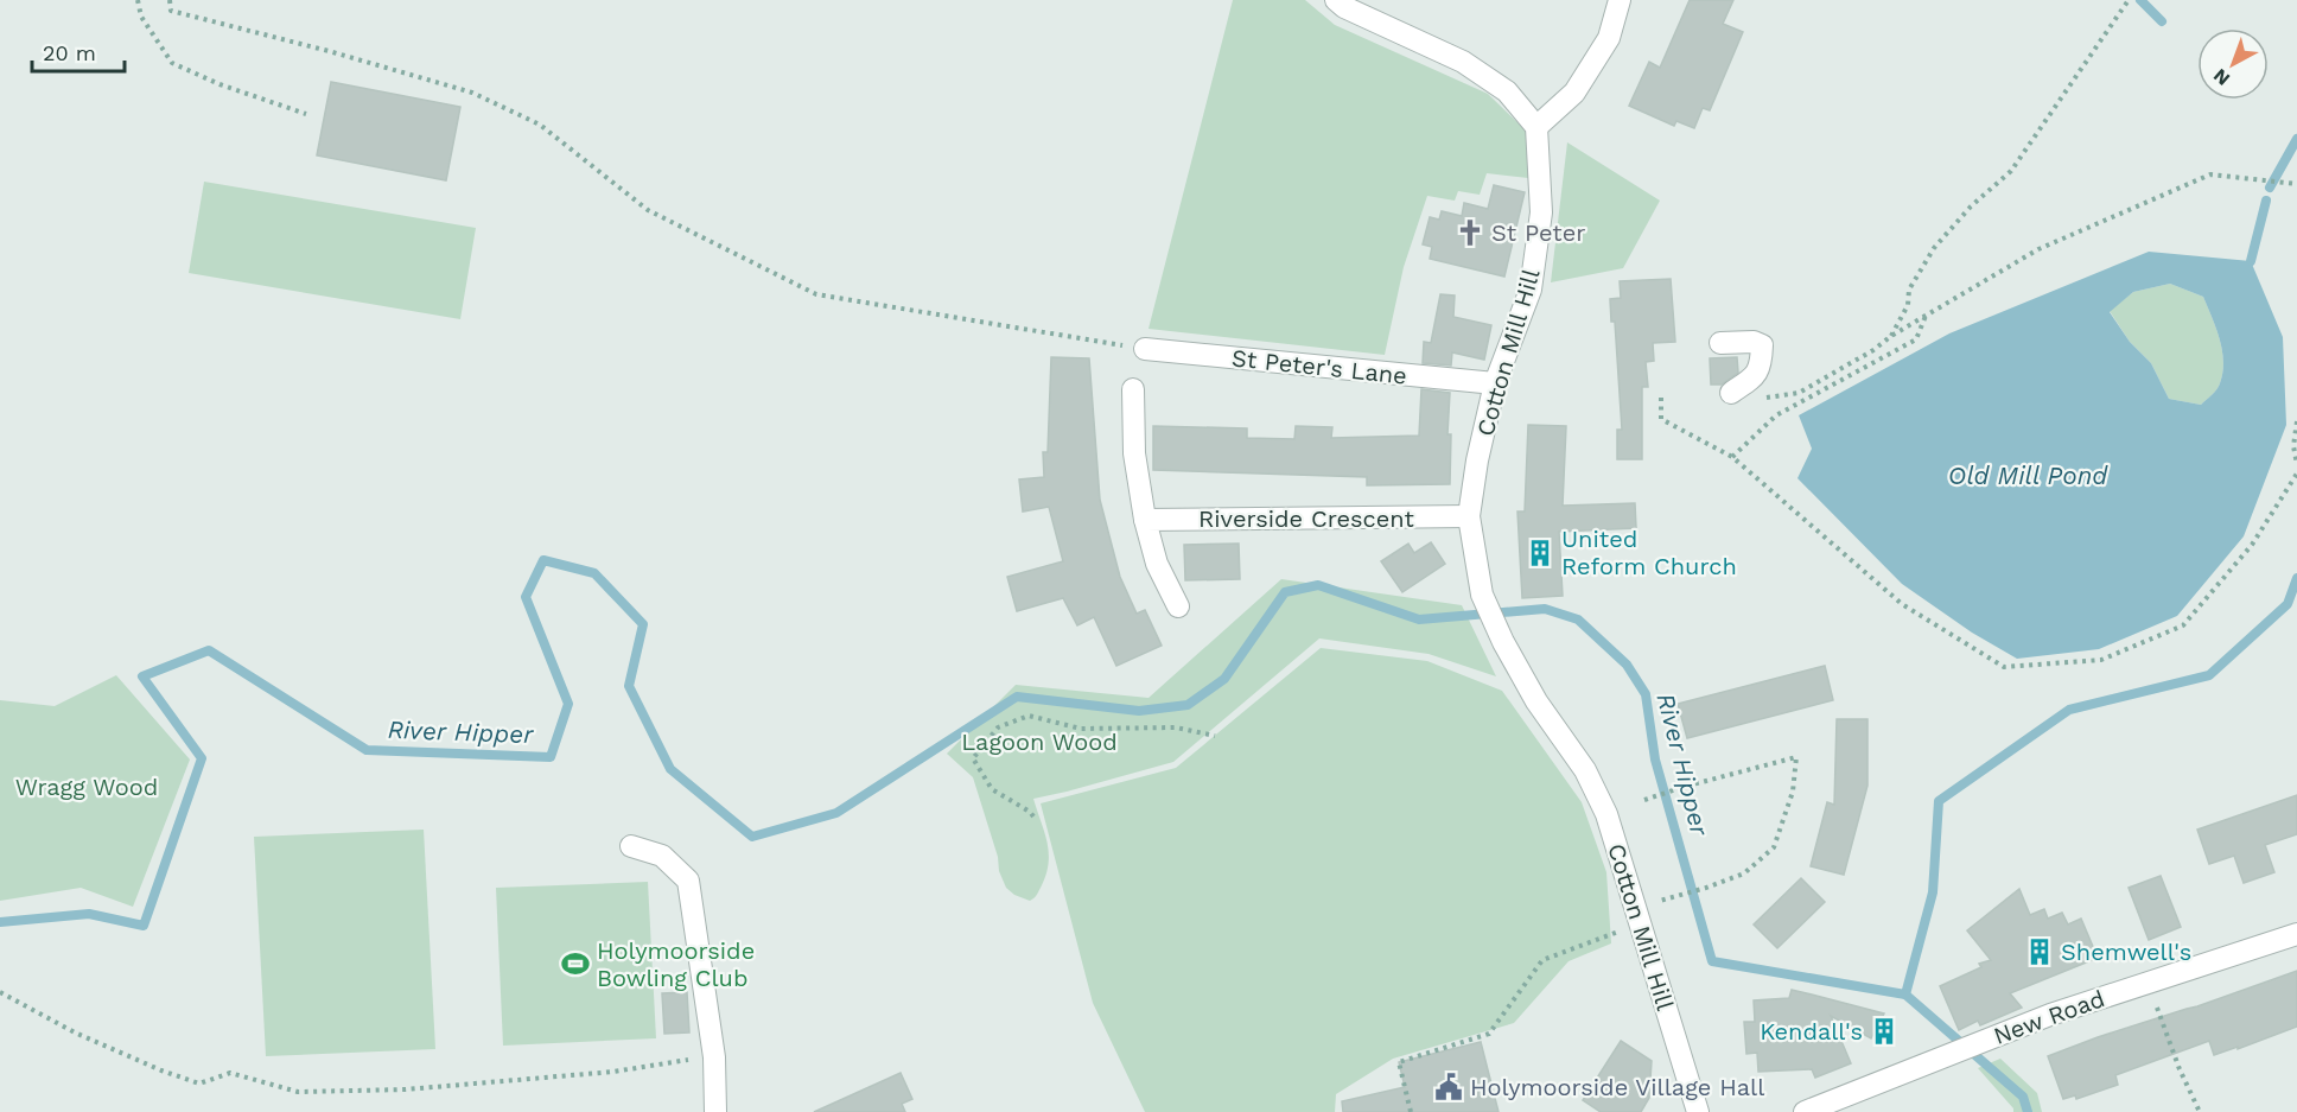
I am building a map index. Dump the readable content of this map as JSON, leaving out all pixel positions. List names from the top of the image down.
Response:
{
  "streets": {
    "street": [
      "Cotton Mill Hill",
      "St Peter's Lane",
      "Riverside Crescent",
      "New Road"
    ]
  },
  "crossings": [
    ["Cotton Mill Hill", "St Peter's Lane"],
    ["Cotton Mill Hill", "Riverside Crescent"]
  ],
  "water": ["Old Mill Pond", "River Hipper"],
  "parks": ["Lagoon Wood", "Wragg Wood"],
  "places": {
    "church": ["St Peter"],
    "building": ["United Reform Church", "Shemwell's", "Kendall's"],
    "sports": ["Holymoorside Bowling Club"],
    "public building": ["Holymoorside Village Hall"]
  },
  "scale_bar": "20 m",
  "north": "bottom left"
}
